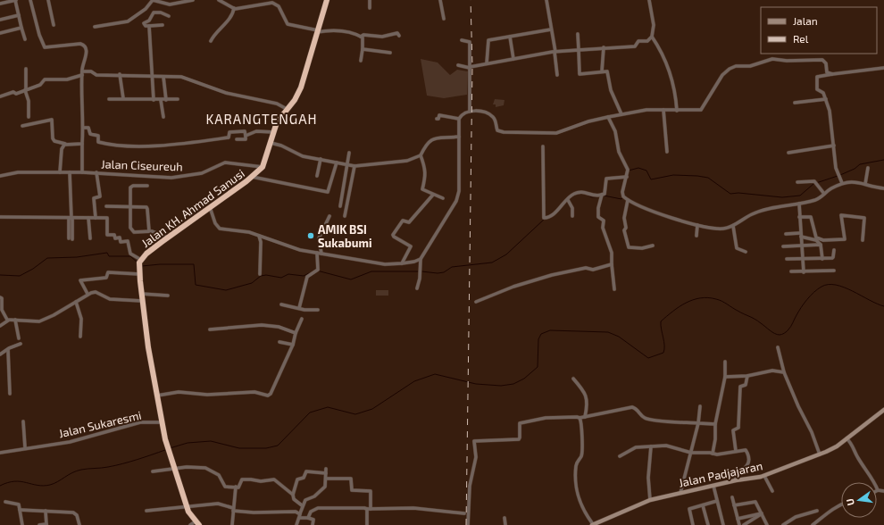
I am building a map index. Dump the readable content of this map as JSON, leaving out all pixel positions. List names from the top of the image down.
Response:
{
  "streets": {
    "highway": ["Jalan KH. Ahmad Sanusi"],
    "street": ["Jalan Ciseureuh", "Jalan Sukaresmi", "Jalan Padjajaran"]
  },
  "crossings": [
    ["Jalan Ciseureuh", "Jalan KH. Ahmad Sanusi"]
  ],
  "districts": ["KARANGTENGAH"],
  "places": ["AMIK BSI Sukabumi"],
  "legend": ["Jalan", "Rel"],
  "north": "left"
}
